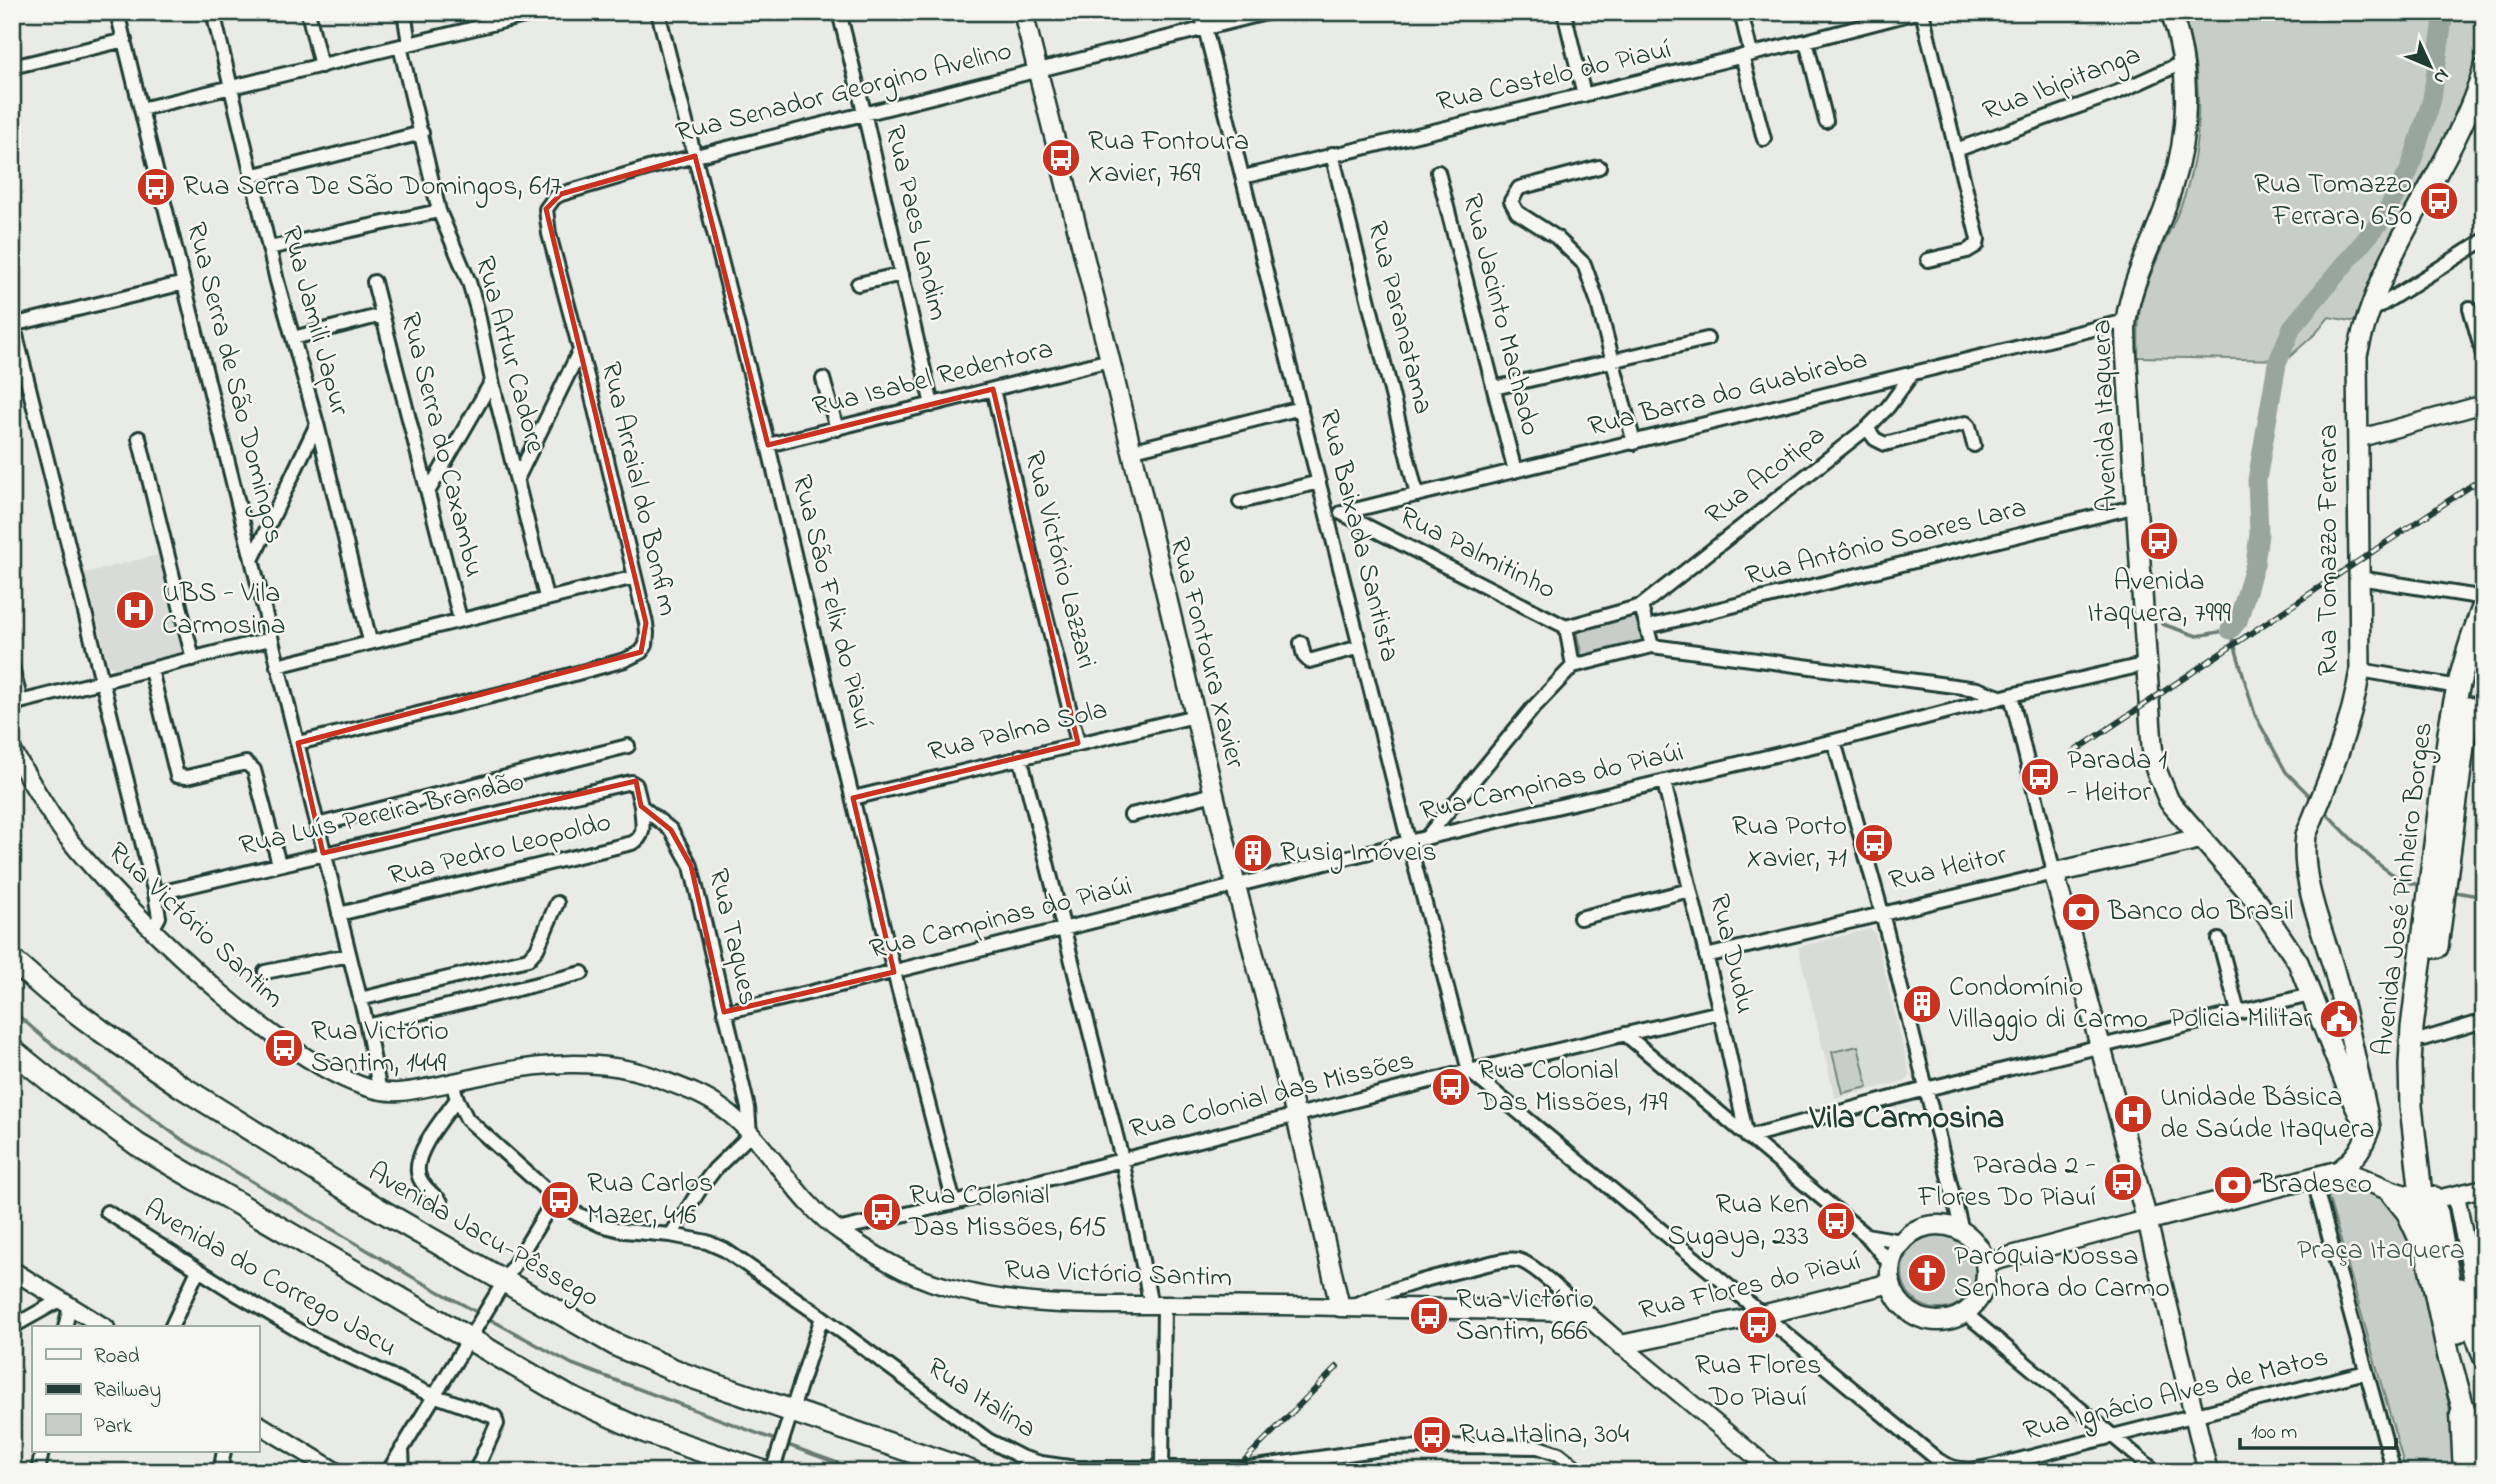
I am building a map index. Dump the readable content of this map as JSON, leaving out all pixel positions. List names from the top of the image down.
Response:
{
  "streets": {
    "highway": ["Avenida José Pinheiro Borges", "Avenida Jacu-Pêssego"],
    "main road": [
      "Avenida Itaquera",
      "Rua Tomazzo Ferrara",
      "Rua Fontoura Xavier",
      "Rua Heitor",
      "Rua Victório Santim",
      "Rua Flores do Piauí"
    ],
    "street": [
      "Rua Castelo do Piauí",
      "Rua Ibipitanga",
      "Rua Senador Georgino Avelino",
      "Rua Paes Landim",
      "Rua Jacinto Machado",
      "Rua Paranatama",
      "Rua Jamili Japur",
      "Rua Artur Cadore",
      "Rua Isabel Redentora",
      "Rua Serra de São Domingos",
      "Rua Barra do Guabiraba",
      "Rua Serra do Caxambu",
      "Rua Acotipa",
      "Rua Arraial do Bonfim",
      "Rua Baixada Santista",
      "Rua Antônio Soares Lara",
      "Rua Palmitinho",
      "Rua Victório Lazzari",
      "Rua São Felix do Piauí",
      "Rua Palma Sola",
      "Rua Campinas do Piaúi",
      "Rua Luís Pereira Brandão",
      "Rua Pedro Leopoldo",
      "Rua Taques",
      "Rua Dudu",
      "Rua Colonial das Missões",
      "Avenida do Corrego Jacu",
      "Rua Ignácio Alves de Matos",
      "Rua Italina"
    ]
  },
  "crossings": [
    ["Rua Castelo do Piauí", "Rua Paranatama"],
    ["Rua Castelo do Piauí", "Rua Baixada Santista"],
    ["Rua Ibipitanga", "Avenida Itaquera"],
    ["Rua Senador Georgino Avelino", "Rua Paes Landim"],
    ["Rua Senador Georgino Avelino", "Rua Arraial do Bonfim"],
    ["Rua Senador Georgino Avelino", "Rua Baixada Santista"],
    ["Rua Senador Georgino Avelino", "Rua São Felix do Piauí"],
    ["Rua Senador Georgino Avelino", "Rua Fontoura Xavier"],
    ["Rua Paes Landim", "Rua Isabel Redentora"],
    ["Rua Jacinto Machado", "Rua Barra do Guabiraba"],
    ["Rua Paranatama", "Rua Barra do Guabiraba"],
    ["Rua Isabel Redentora", "Rua Victório Lazzari"],
    ["Rua Isabel Redentora", "Rua São Felix do Piauí"],
    ["Rua Isabel Redentora", "Rua Fontoura Xavier"],
    ["Rua Serra de São Domingos", "Rua Arraial do Bonfim"],
    ["Rua Serra de São Domingos", "Rua Luís Pereira Brandão"],
    ["Rua Serra de São Domingos", "Rua Pedro Leopoldo"],
    ["Rua Serra de São Domingos", "Rua Victório Santim"],
    ["Rua Barra do Guabiraba", "Avenida Itaquera"],
    ["Rua Barra do Guabiraba", "Rua Acotipa"],
    ["Rua Barra do Guabiraba", "Rua Palmitinho"],
    ["Avenida Itaquera", "Rua Antônio Soares Lara"],
    ["Avenida Itaquera", "Rua Tomazzo Ferrara"],
    ["Avenida Itaquera", "Rua Campinas do Piaúi"],
    ["Avenida Itaquera", "Rua Heitor"],
    ["Rua Baixada Santista", "Rua Campinas do Piaúi"],
    ["Rua Baixada Santista", "Rua Colonial das Missões"],
    ["Rua Baixada Santista", "Rua Ignácio Alves de Matos"],
    ["Rua Victório Lazzari", "Rua Palma Sola"],
    ["Rua São Felix do Piauí", "Rua Palma Sola"],
    ["Rua São Felix do Piauí", "Rua Campinas do Piaúi"],
    ["Rua São Felix do Piauí", "Rua Colonial das Missões"],
    ["Rua Fontoura Xavier", "Rua Palma Sola"],
    ["Rua Fontoura Xavier", "Rua Campinas do Piaúi"],
    ["Rua Fontoura Xavier", "Rua Victório Santim"],
    ["Rua Fontoura Xavier", "Rua Colonial das Missões"],
    ["Rua Campinas do Piaúi", "Rua Taques"],
    ["Rua Campinas do Piaúi", "Rua Dudu"],
    ["Rua Luís Pereira Brandão", "Rua Taques"],
    ["Rua Pedro Leopoldo", "Rua Taques"],
    ["Rua Heitor", "Rua Dudu"],
    ["Rua Victório Santim", "Rua Taques"],
    ["Rua Victório Santim", "Rua Colonial das Missões"],
    ["Rua Victório Santim", "Rua Flores do Piauí"],
    ["Rua Victório Santim", "Rua Italina"],
    ["Rua Dudu", "Rua Colonial das Missões"],
    ["Rua Colonial das Missões", "Rua Ignácio Alves de Matos"],
    ["Rua Flores do Piauí", "Rua Ignácio Alves de Matos"]
  ],
  "districts": ["Vila Carmosina"],
  "parks": ["Praça Itaquera"],
  "places": {
    "bus stop": [
      "Rua Fontoura Xavier, 769",
      "Rua Serra De São Domingos, 617",
      "Rua Tomazzo Ferrara, 650",
      "Avenida Itaquera, 7999",
      "Parada 1 - Heitor",
      "Rua Porto Xavier, 71",
      "Rua Victório Santim, 1449",
      "Rua Colonial Das Missões, 179",
      "Parada 2 - Flores Do Piauí",
      "Rua Carlos Mazer, 416",
      "Rua Colonial Das Missões, 615",
      "Rua Ken Sugaya, 233",
      "Rua Victório Santim, 666",
      "Rua Flores Do Piauí",
      "Rua Italina, 304"
    ],
    "hospital": ["UBS - Vila Carmosina", "Unidade Básica de Saúde Itaquera"],
    "building": ["Rusig Imóveis", "Condomínio Villaggio di Carmo"],
    "bank": ["Banco do Brasil", "Bradesco"],
    "public building": ["Policia Militar"],
    "church": ["Paróquia Nossa Senhora do Carmo"]
  },
  "legend": ["Road", "Railway", "Park"],
  "scale_bar": "100 m",
  "north": "bottom right"
}
